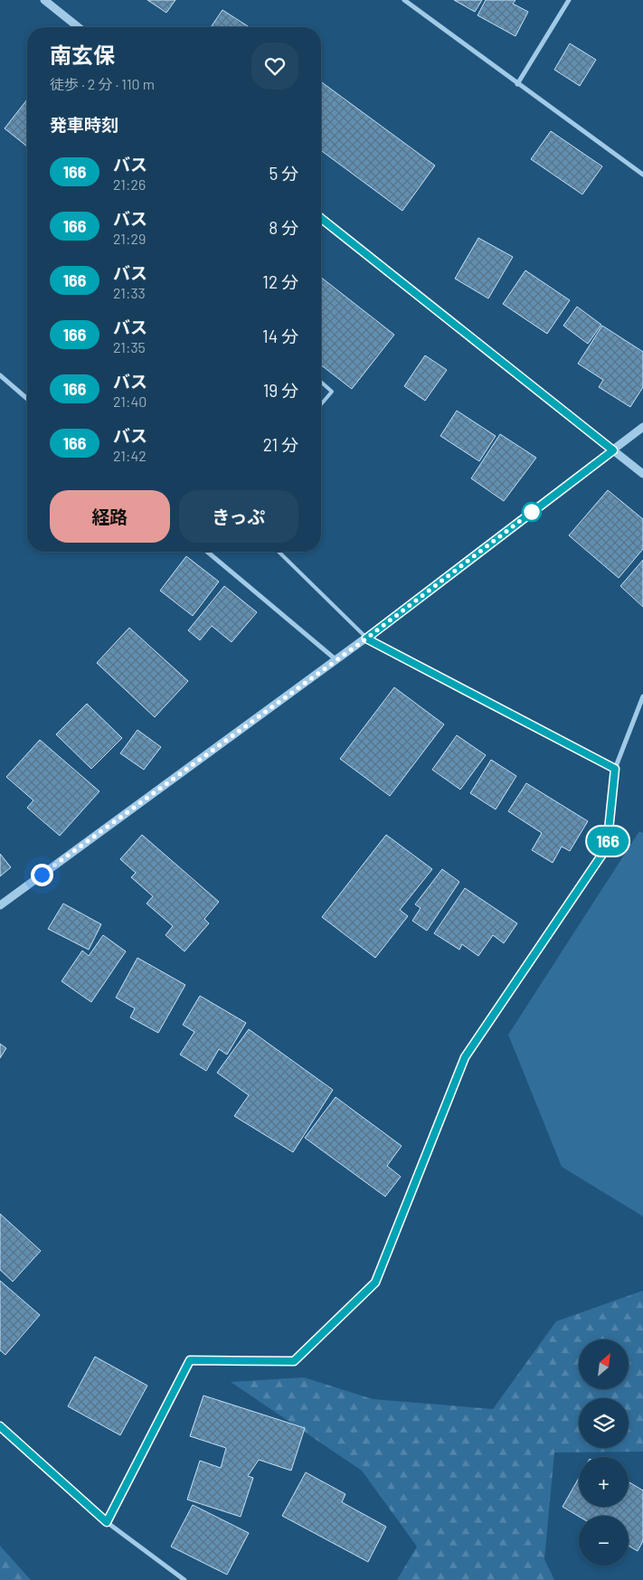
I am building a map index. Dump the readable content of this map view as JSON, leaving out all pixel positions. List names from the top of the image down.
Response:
{
  "lines": ["bus line 166"],
  "north": "top right",
  "page": {
    "on_map": "166",
    "heading": [
      ["南玄保", "徒歩 · 2 分 · 110 m"],
      "発車時刻"
    ],
    "list": [
      {
        "mark": "166",
        "name": "バス",
        "note": "21:26",
        "value": "5 分"
      },
      {
        "mark": "166",
        "name": "バス",
        "note": "21:29",
        "value": "8 分"
      },
      {
        "mark": "166",
        "name": "バス",
        "note": "21:33",
        "value": "12 分"
      },
      {
        "mark": "166",
        "name": "バス",
        "note": "21:35",
        "value": "14 分"
      },
      {
        "mark": "166",
        "name": "バス",
        "note": "21:40",
        "value": "19 分"
      },
      {
        "mark": "166",
        "name": "バス",
        "note": "21:42",
        "value": "21 分"
      }
    ],
    "buttons": ["経路", "きっぷ"],
    "map_buttons": ["+", "−"]
  }
}
